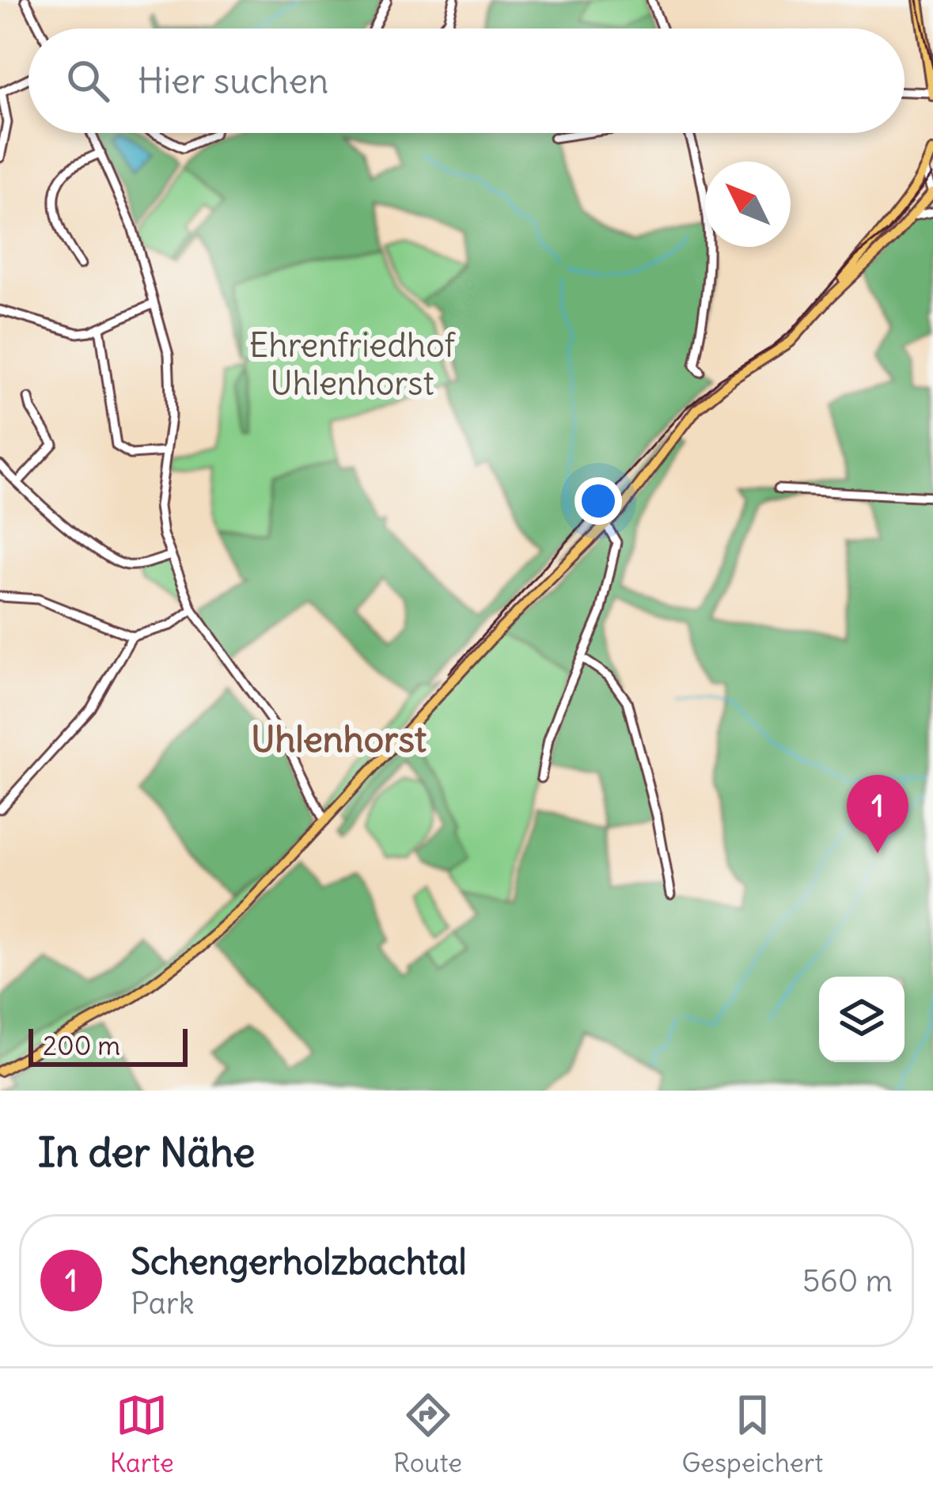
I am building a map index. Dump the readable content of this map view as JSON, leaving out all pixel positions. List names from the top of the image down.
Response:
{
  "districts": ["Uhlenhorst"],
  "parks": ["Ehrenfriedhof Uhlenhorst"],
  "scale_bar": "200 m",
  "north": "top left",
  "page": {
    "search": "Hier suchen",
    "pins": "1",
    "scale": "200 m",
    "heading": "In der Nähe",
    "list": [
      {
        "mark": "1",
        "name": "Schengerholzbachtal",
        "note": "Park",
        "value": "560 m"
      }
    ],
    "nav": ["Karte", "Route", "Gespeichert"]
  }
}
